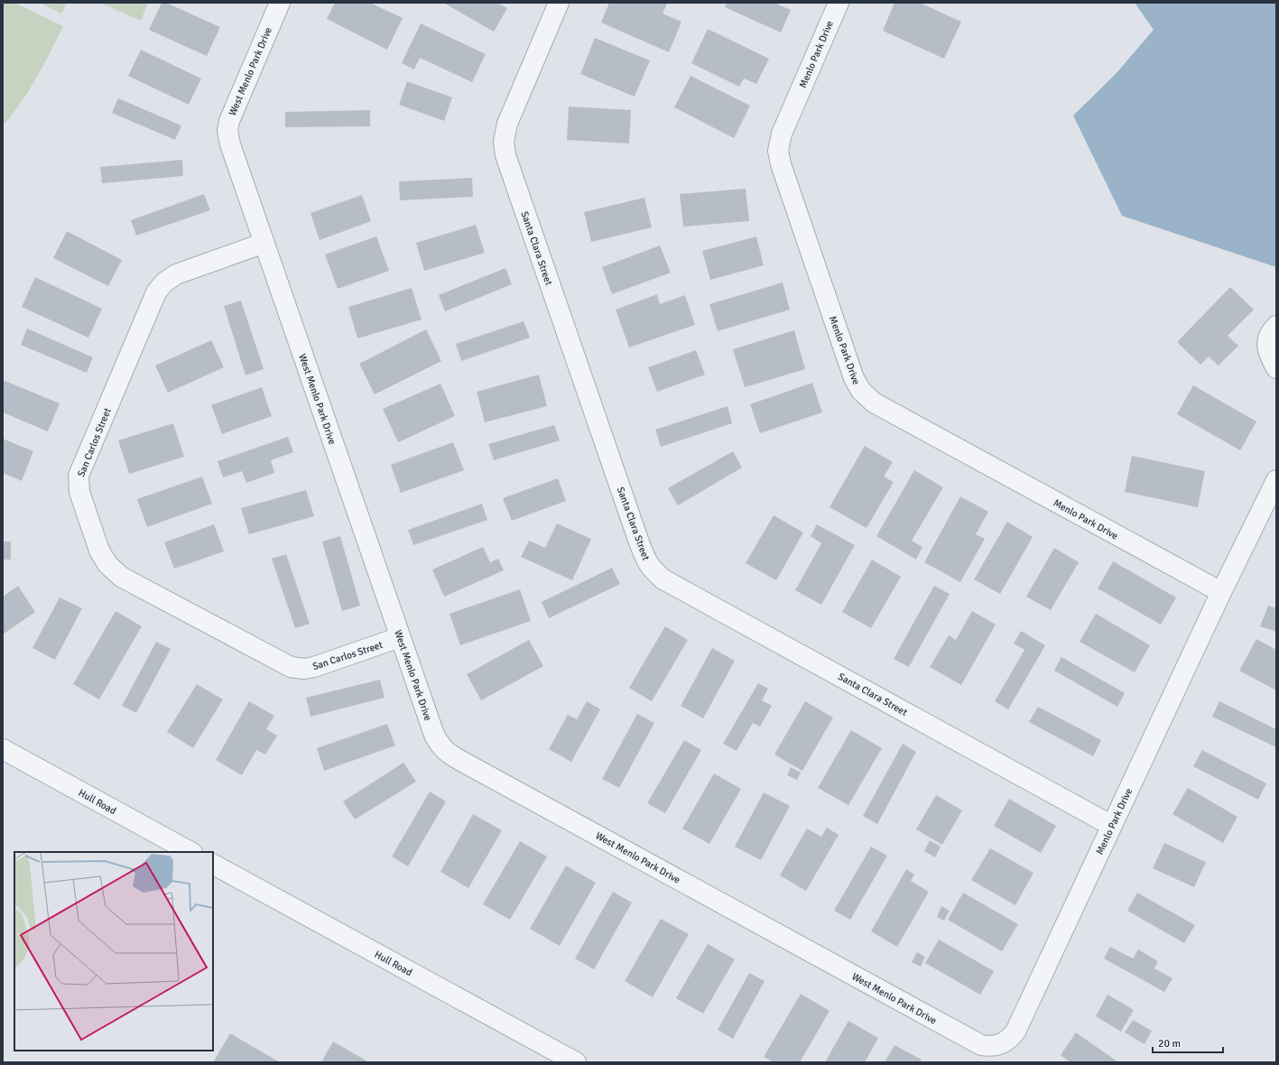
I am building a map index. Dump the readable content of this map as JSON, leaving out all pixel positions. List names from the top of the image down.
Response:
{
  "streets": {
    "street": [
      "Menlo Park Drive",
      "West Menlo Park Drive",
      "Santa Clara Street",
      "San Carlos Street",
      "Hull Road"
    ]
  },
  "crossings": [
    ["Menlo Park Drive", "West Menlo Park Drive"],
    ["Menlo Park Drive", "Santa Clara Street"],
    ["West Menlo Park Drive", "San Carlos Street"]
  ],
  "scale_bar": "20 m"
}
